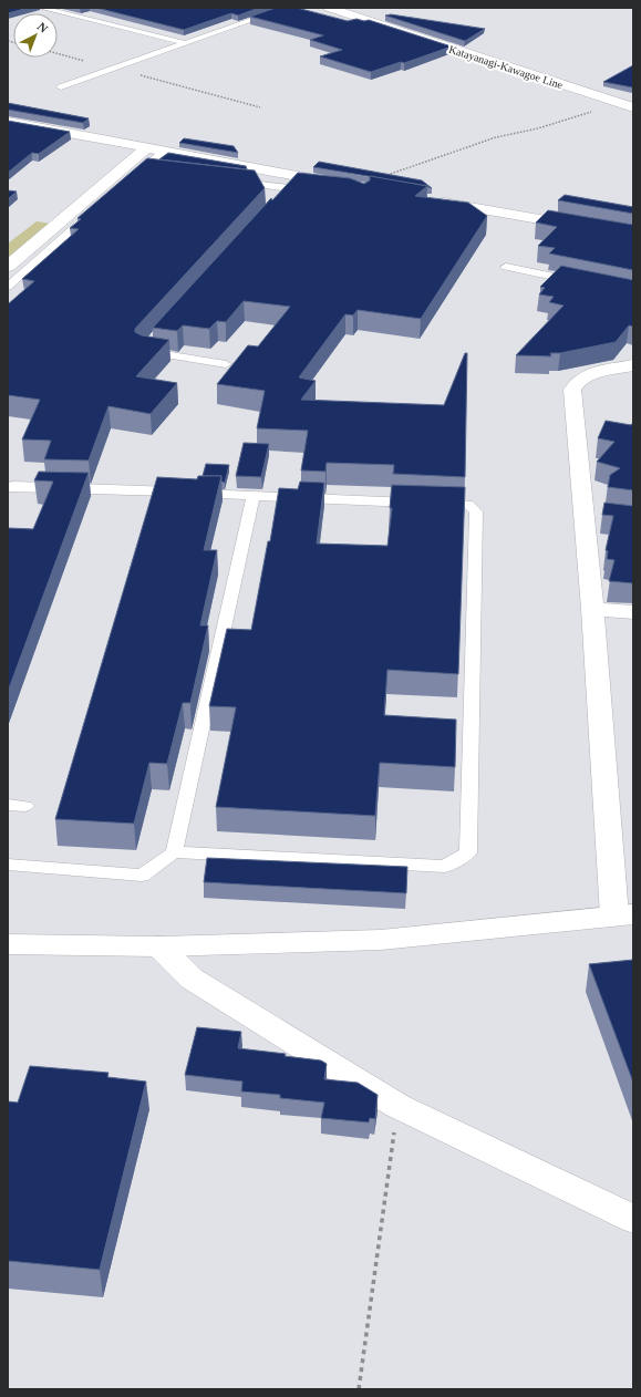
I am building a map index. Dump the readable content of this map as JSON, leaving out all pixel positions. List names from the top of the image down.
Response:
{
  "streets": {
    "street": ["Katayanagi-Kawagoe Line"]
  },
  "north": "top right"
}
